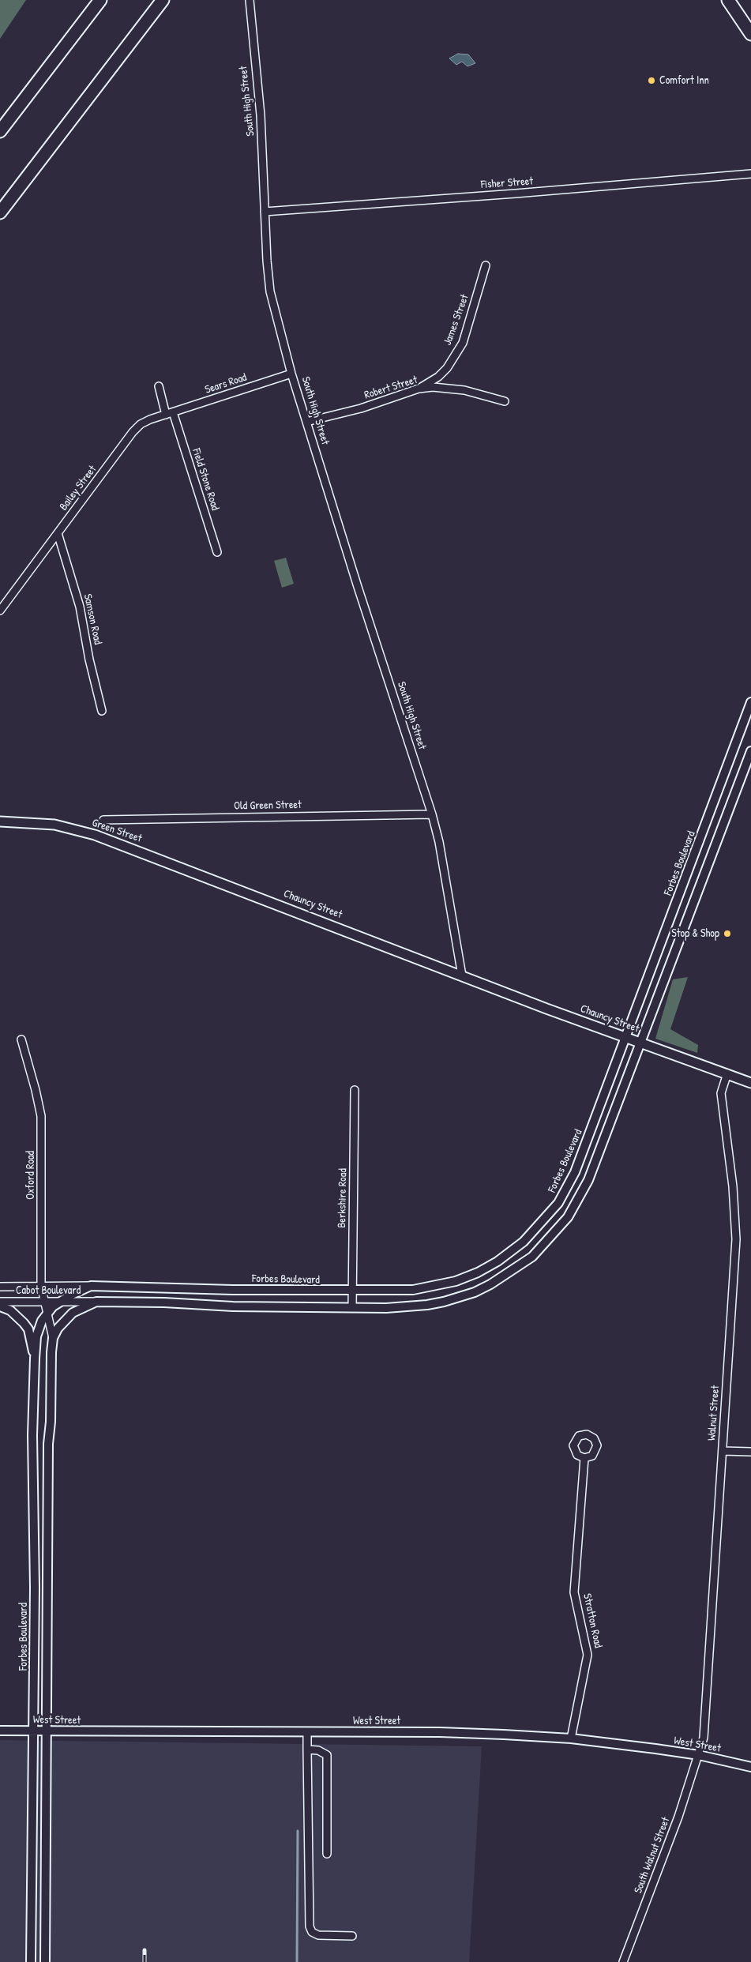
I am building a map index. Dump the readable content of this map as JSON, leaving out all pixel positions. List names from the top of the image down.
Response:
{
  "streets": {
    "main road": ["Green Street", "Chauncy Street"],
    "street": [
      "South High Street",
      "Fisher Street",
      "James Street",
      "Sears Road",
      "Robert Street",
      "Field Stone Road",
      "Bailey Street",
      "Samson Road",
      "Old Green Street",
      "Forbes Boulevard",
      "Oxford Road",
      "Berkshire Road",
      "Cabot Boulevard",
      "Walnut Street",
      "Stratton Road",
      "West Street",
      "South Walnut Street"
    ]
  },
  "crossings": [
    ["South High Street", "Fisher Street"],
    ["South High Street", "Sears Road"],
    ["South High Street", "Robert Street"],
    ["South High Street", "Old Green Street"],
    ["James Street", "Robert Street"],
    ["Sears Road", "Field Stone Road"],
    ["Sears Road", "Bailey Street"],
    ["Field Stone Road", "Bailey Street"],
    ["Bailey Street", "Samson Road"],
    ["Green Street", "Chauncy Street"],
    ["Forbes Boulevard", "Chauncy Street"],
    ["Forbes Boulevard", "Oxford Road"],
    ["Forbes Boulevard", "Berkshire Road"],
    ["Forbes Boulevard", "Cabot Boulevard"],
    ["Forbes Boulevard", "West Street"],
    ["Chauncy Street", "Walnut Street"],
    ["Oxford Road", "Cabot Boulevard"],
    ["Walnut Street", "West Street"],
    ["Walnut Street", "South Walnut Street"],
    ["Stratton Road", "West Street"],
    ["West Street", "South Walnut Street"]
  ],
  "places": ["Comfort Inn", "Stop & Shop"]
}
